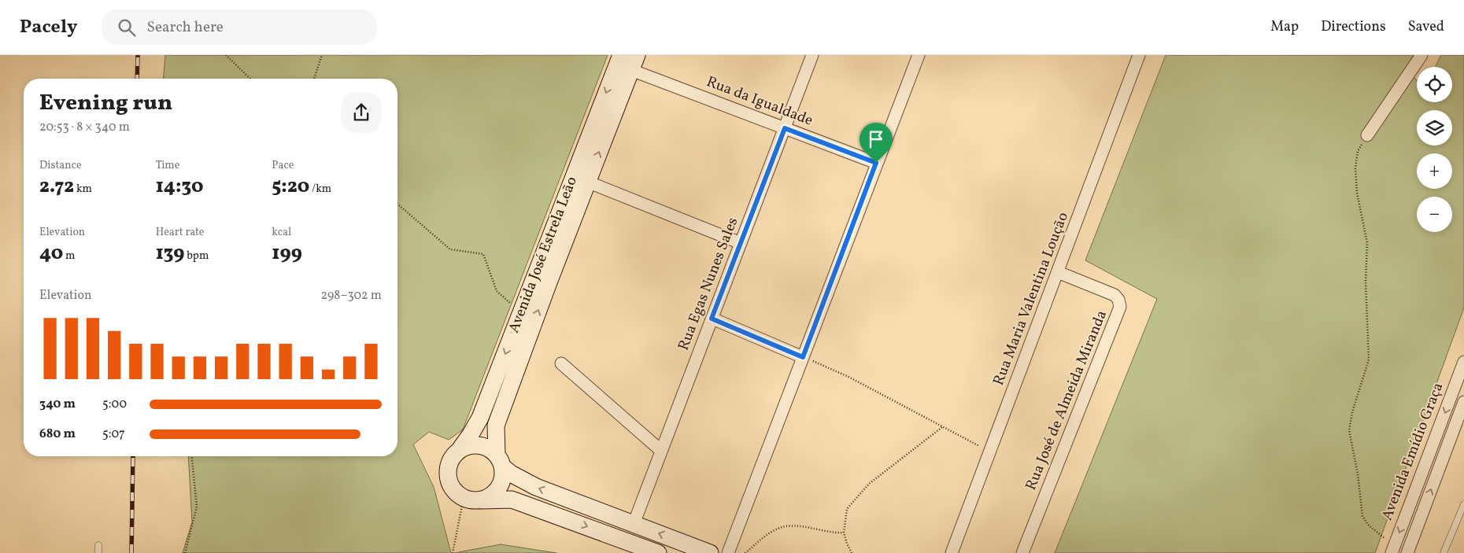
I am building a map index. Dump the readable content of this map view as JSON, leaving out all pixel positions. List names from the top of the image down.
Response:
{
  "streets": {
    "street": [
      "Rua da Igualdade",
      "Avenida José Estrela Leão",
      "Rua Egas Nunes Sales",
      "Rua Maria Valentina Loução",
      "Rua José de Almeida Miranda",
      "Avenida Emídio Graça"
    ]
  },
  "crossings": [
    ["Rua da Igualdade", "Avenida José Estrela Leão"],
    ["Rua da Igualdade", "Rua Egas Nunes Sales"],
    ["Rua Maria Valentina Loução", "Rua José de Almeida Miranda"]
  ],
  "page": {
    "header": "Pacely",
    "search": "Search here",
    "nav": ["Map", "Directions", "Saved"],
    "map_buttons": ["+", "−"],
    "heading": ["Evening run", "20:53 · 8 × 340 m"],
    "stats": [
      ["Distance", "2.72 km"],
      ["Time", "14:30"],
      ["Pace", "5:20 /km"],
      ["Elevation", "40 m"],
      ["Heart rate", "139 bpm"],
      ["kcal", "199"]
    ],
    "chart": ["Elevation", "298–302 m"],
    "list": [
      {
        "name": "340 m",
        "note": "5:00"
      },
      {
        "name": "680 m",
        "note": "5:07"
      }
    ]
  }
}
